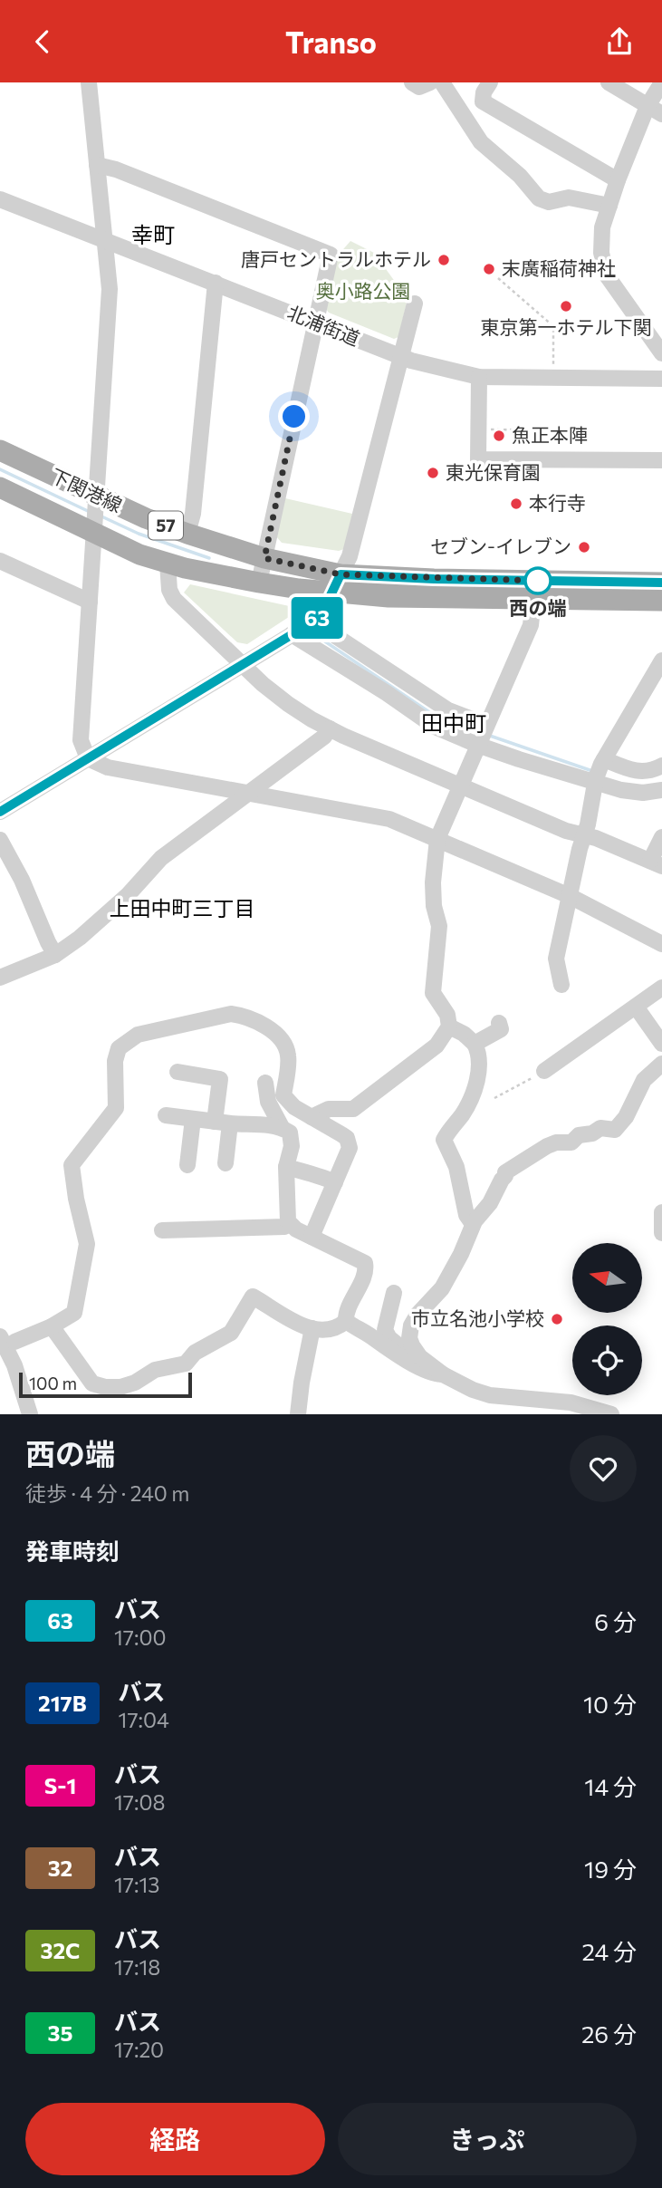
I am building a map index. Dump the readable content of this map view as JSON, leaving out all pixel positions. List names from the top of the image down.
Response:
{
  "streets": {
    "main road": ["下関港線", "57"],
    "street": ["北浦街道"]
  },
  "districts": ["幸町", "田中町", "上田中町三丁目"],
  "parks": ["奥小路公園"],
  "places": [
    "唐戸セントラルホテル",
    "末廣稲荷神社",
    "東京第一ホテル下関",
    "魚正本陣",
    "東光保育園",
    "本行寺",
    "セブン-イレブン",
    "西の端",
    "市立名池小学校"
  ],
  "lines": ["bus line 63"],
  "scale_bar": "100 m",
  "north": "left",
  "page": {
    "header": "Transo",
    "on_map": "63",
    "scale": "100 m",
    "heading": [
      ["西の端", "徒歩 · 4 分 · 240 m"],
      "発車時刻"
    ],
    "list": [
      {
        "mark": "63",
        "name": "バス",
        "note": "17:00",
        "value": "6 分"
      },
      {
        "mark": "217B",
        "name": "バス",
        "note": "17:04",
        "value": "10 分"
      },
      {
        "mark": "S-1",
        "name": "バス",
        "note": "17:08",
        "value": "14 分"
      },
      {
        "mark": "32",
        "name": "バス",
        "note": "17:13",
        "value": "19 分"
      },
      {
        "mark": "32C",
        "name": "バス",
        "note": "17:18",
        "value": "24 分"
      },
      {
        "mark": "35",
        "name": "バス",
        "note": "17:20",
        "value": "26 分"
      }
    ],
    "buttons": ["経路", "きっぷ"]
  }
}
